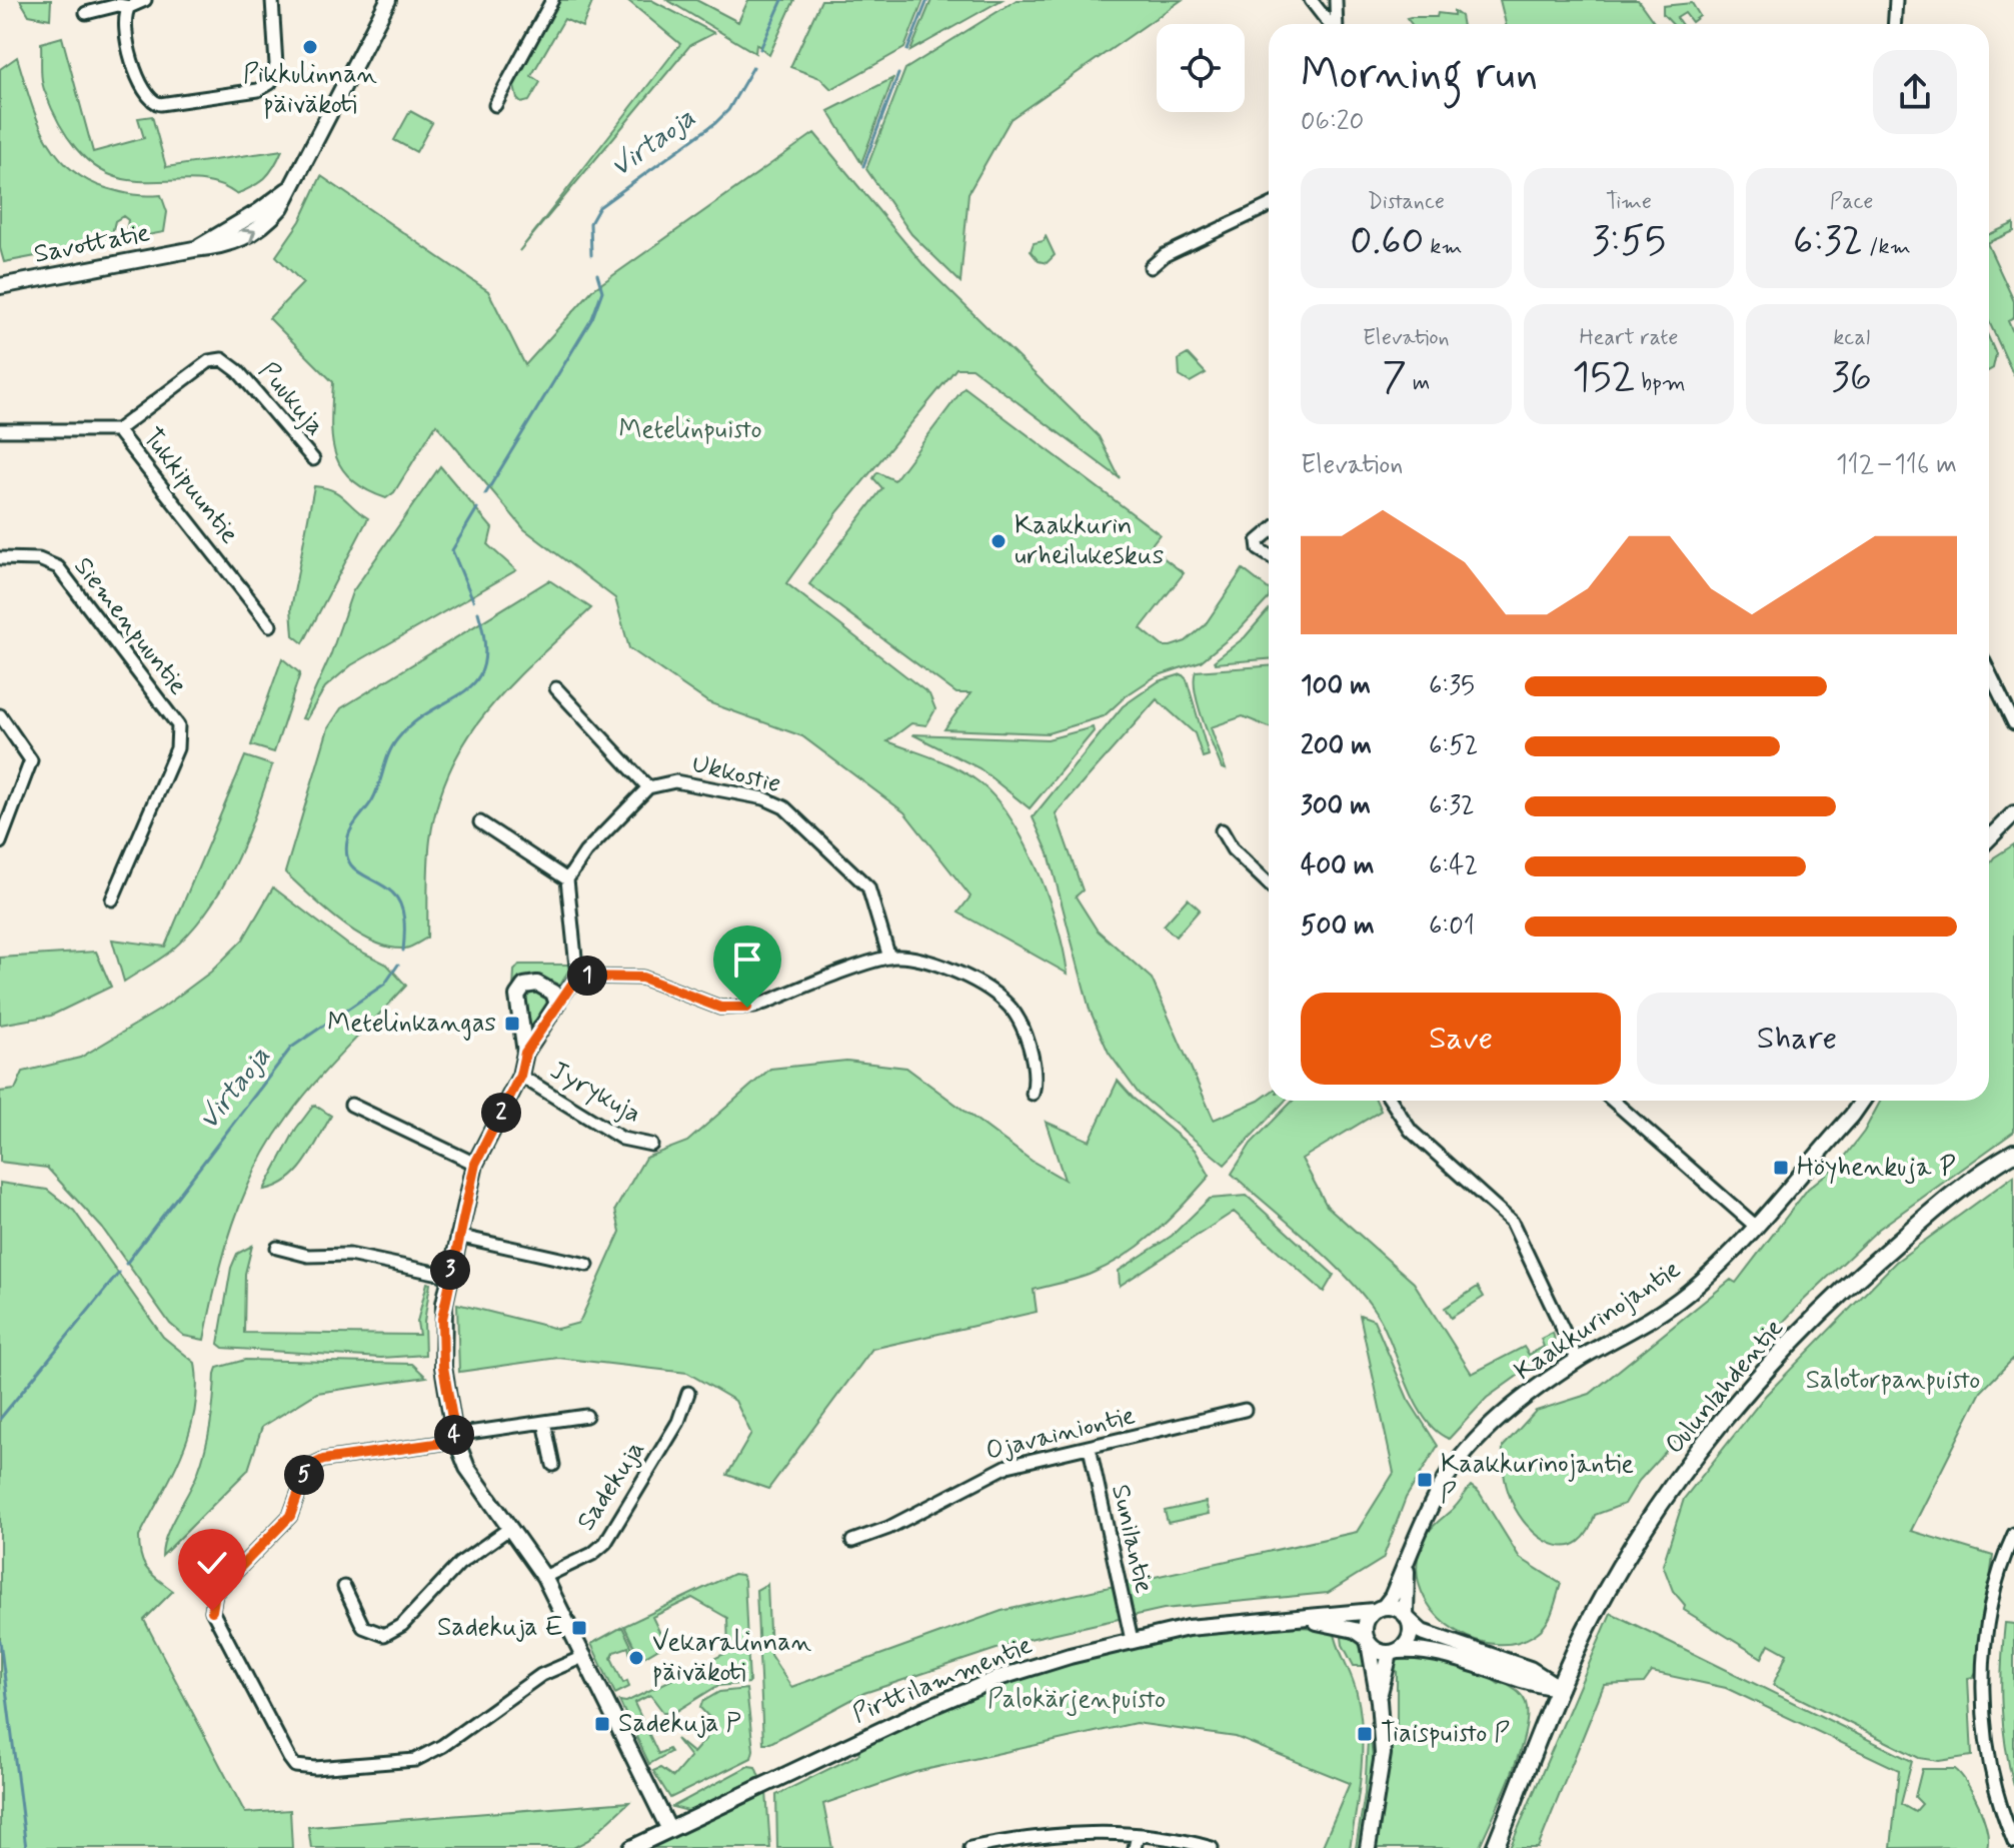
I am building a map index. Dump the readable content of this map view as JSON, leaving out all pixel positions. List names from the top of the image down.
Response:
{
  "streets": {
    "main road": ["Oulunlahdentie"],
    "street": [
      "Savottatie",
      "Puukuja",
      "Tukkipuuntie",
      "Siemenpuuntie",
      "Ukkostie",
      "Jyrykuja",
      "Kaakkurinojantie",
      "Ojavainiontie",
      "Sadekuja",
      "Sunilantie",
      "Pirttilammentie"
    ]
  },
  "crossings": [
    ["Puukuja", "Tukkipuuntie"],
    ["Kaakkurinojantie", "Pirttilammentie"],
    ["Ojavainiontie", "Sunilantie"],
    ["Sunilantie", "Pirttilammentie"]
  ],
  "water": ["Virtaoja"],
  "parks": ["Metelinpuisto", "Salotorpanpuisto", "Palokärjenpuisto"],
  "places": {
    "other": ["Pikkulinnan päiväkoti", "Kaakkurin urheilukeskus", "Vekaralinnan päiväkoti"],
    "transit": [
      "Metelinkangas",
      "Höyhenkuja P",
      "Kaakkurinojantie P",
      "Sadekuja E",
      "Sadekuja P",
      "Tiaispuisto P"
    ]
  },
  "page": {
    "heading": ["Morning run", "06:20"],
    "stats": [
      ["Distance", "0.60 km"],
      ["Time", "3:55"],
      ["Pace", "6:32 /km"],
      ["Elevation", "7 m"],
      ["Heart rate", "152 bpm"],
      ["kcal", "36"]
    ],
    "chart": ["Elevation", "112–116 m"],
    "list": [
      {
        "name": "100 m",
        "note": "6:35"
      },
      {
        "name": "200 m",
        "note": "6:52"
      },
      {
        "name": "300 m",
        "note": "6:32"
      },
      {
        "name": "400 m",
        "note": "6:42"
      },
      {
        "name": "500 m",
        "note": "6:01"
      }
    ],
    "pins": [
      "1",
      "2",
      "3",
      "4",
      "5"
    ],
    "buttons": ["Save", "Share"]
  }
}
